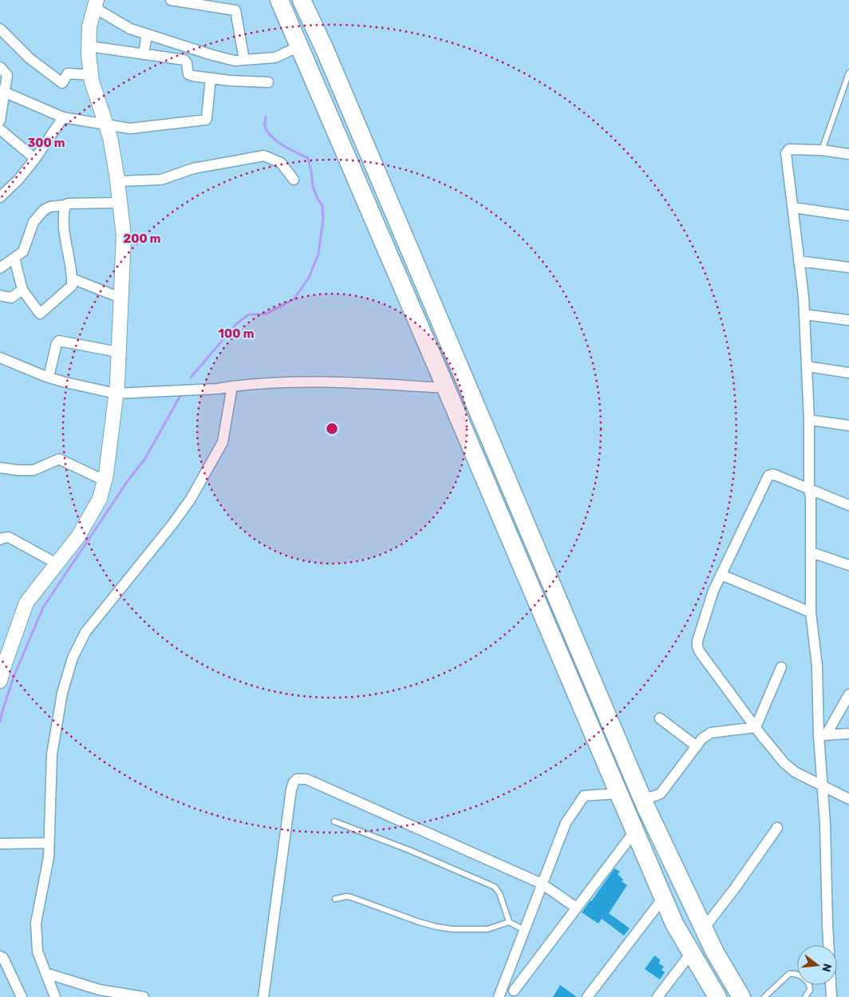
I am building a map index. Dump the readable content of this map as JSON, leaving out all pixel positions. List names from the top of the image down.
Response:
{
  "north": "right",
  "rings": ["300 m", "200 m", "100 m"]
}
